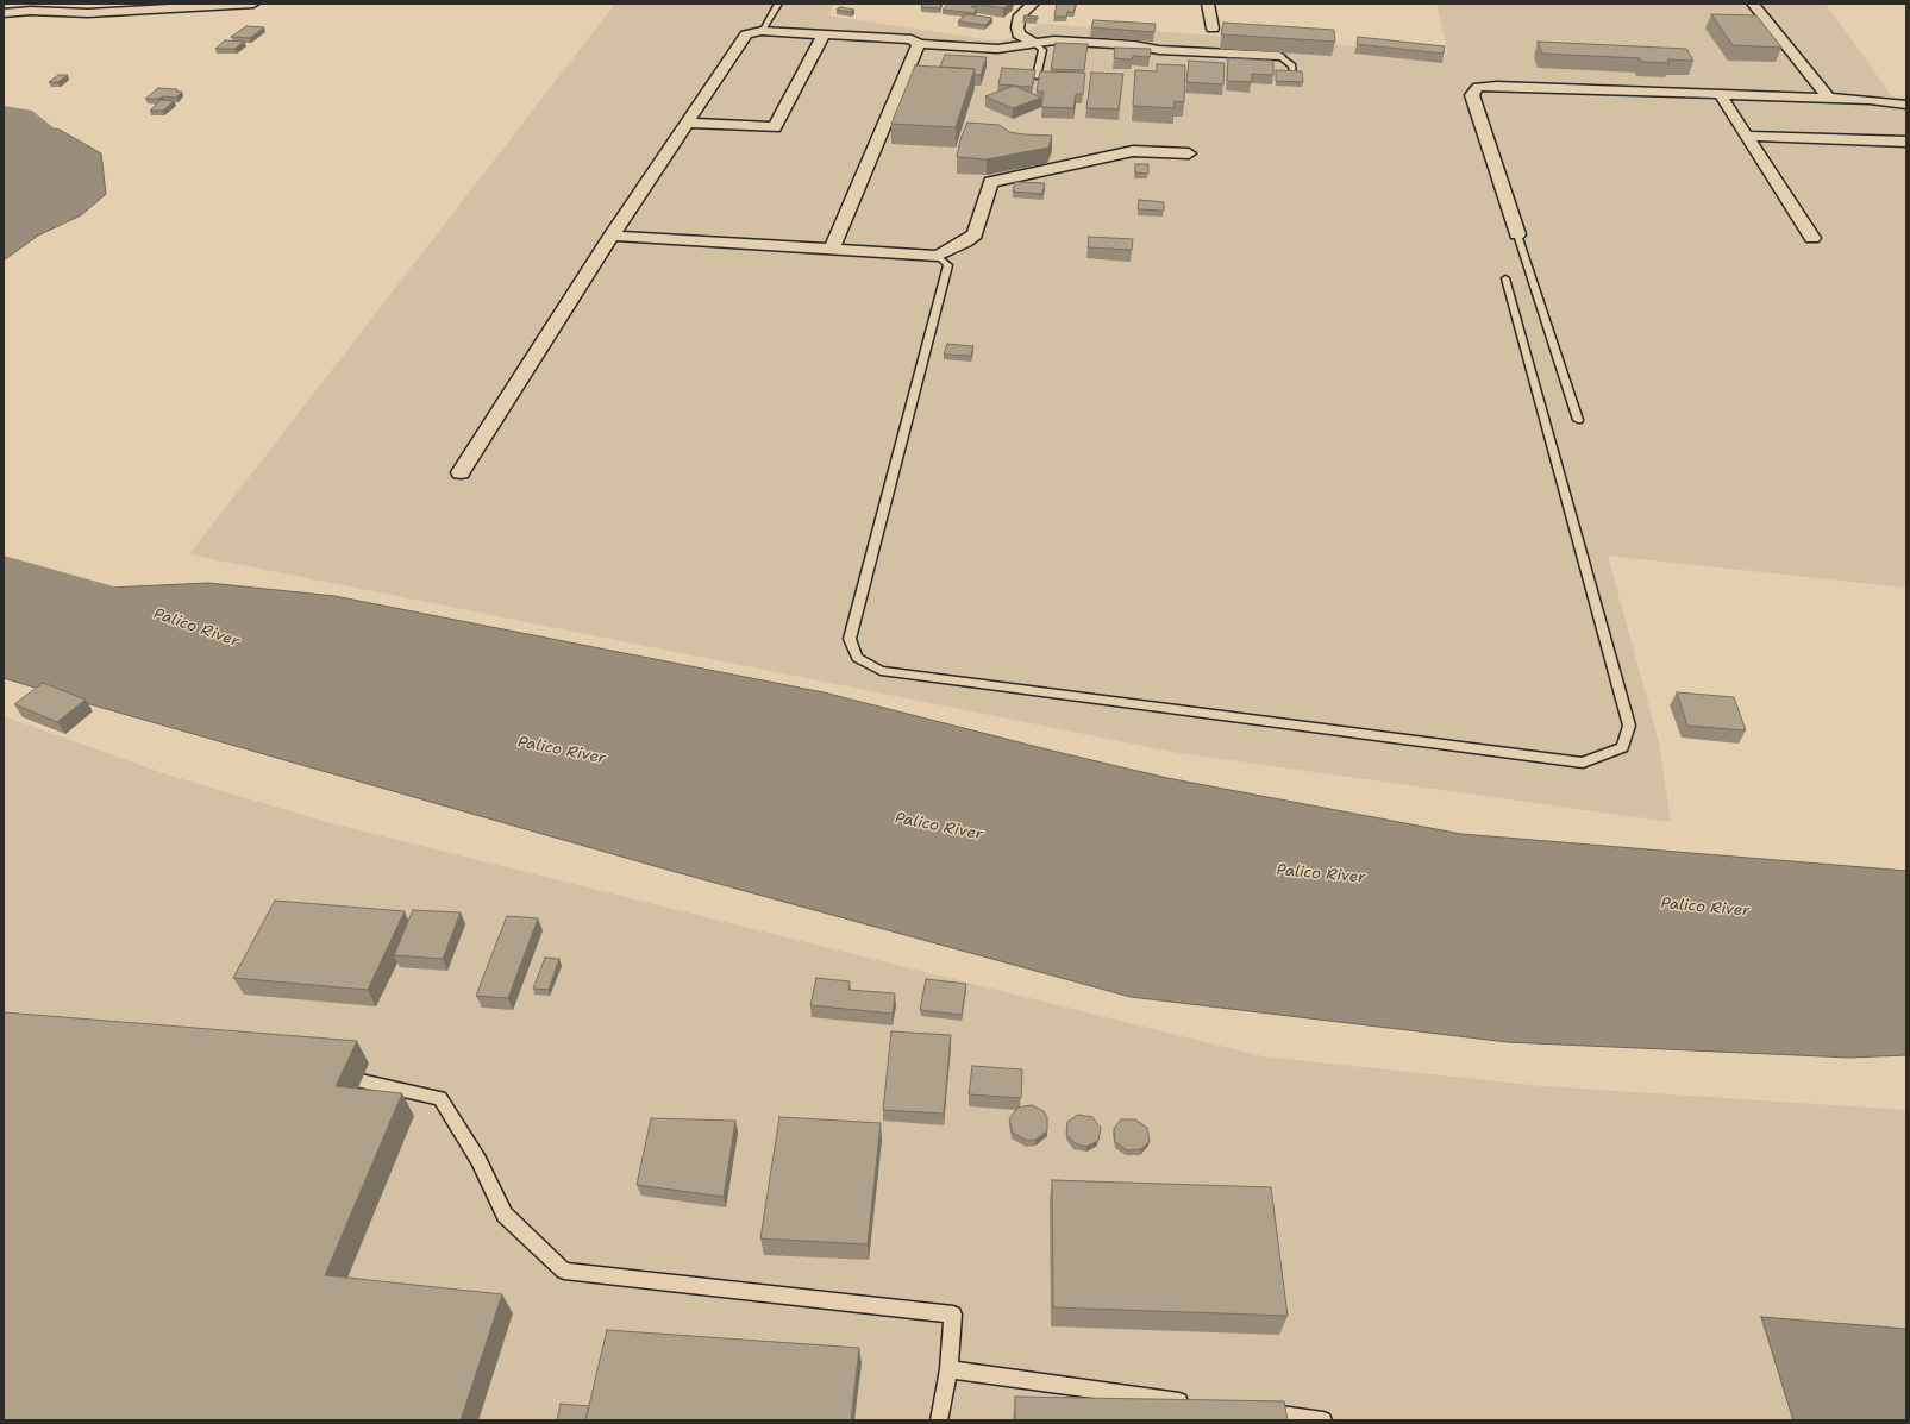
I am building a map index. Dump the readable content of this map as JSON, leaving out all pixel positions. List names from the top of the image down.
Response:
{
  "water": ["Palico River"]
}
